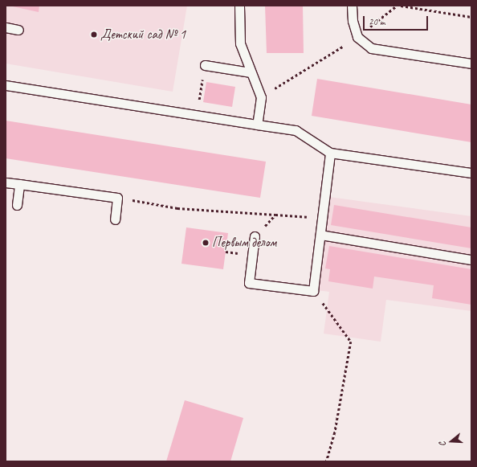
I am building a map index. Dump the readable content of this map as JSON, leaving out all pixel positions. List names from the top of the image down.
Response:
{
  "places": ["Детский сад № 1", "Первым делом"],
  "scale_bar": "20 m",
  "north": "left"
}
